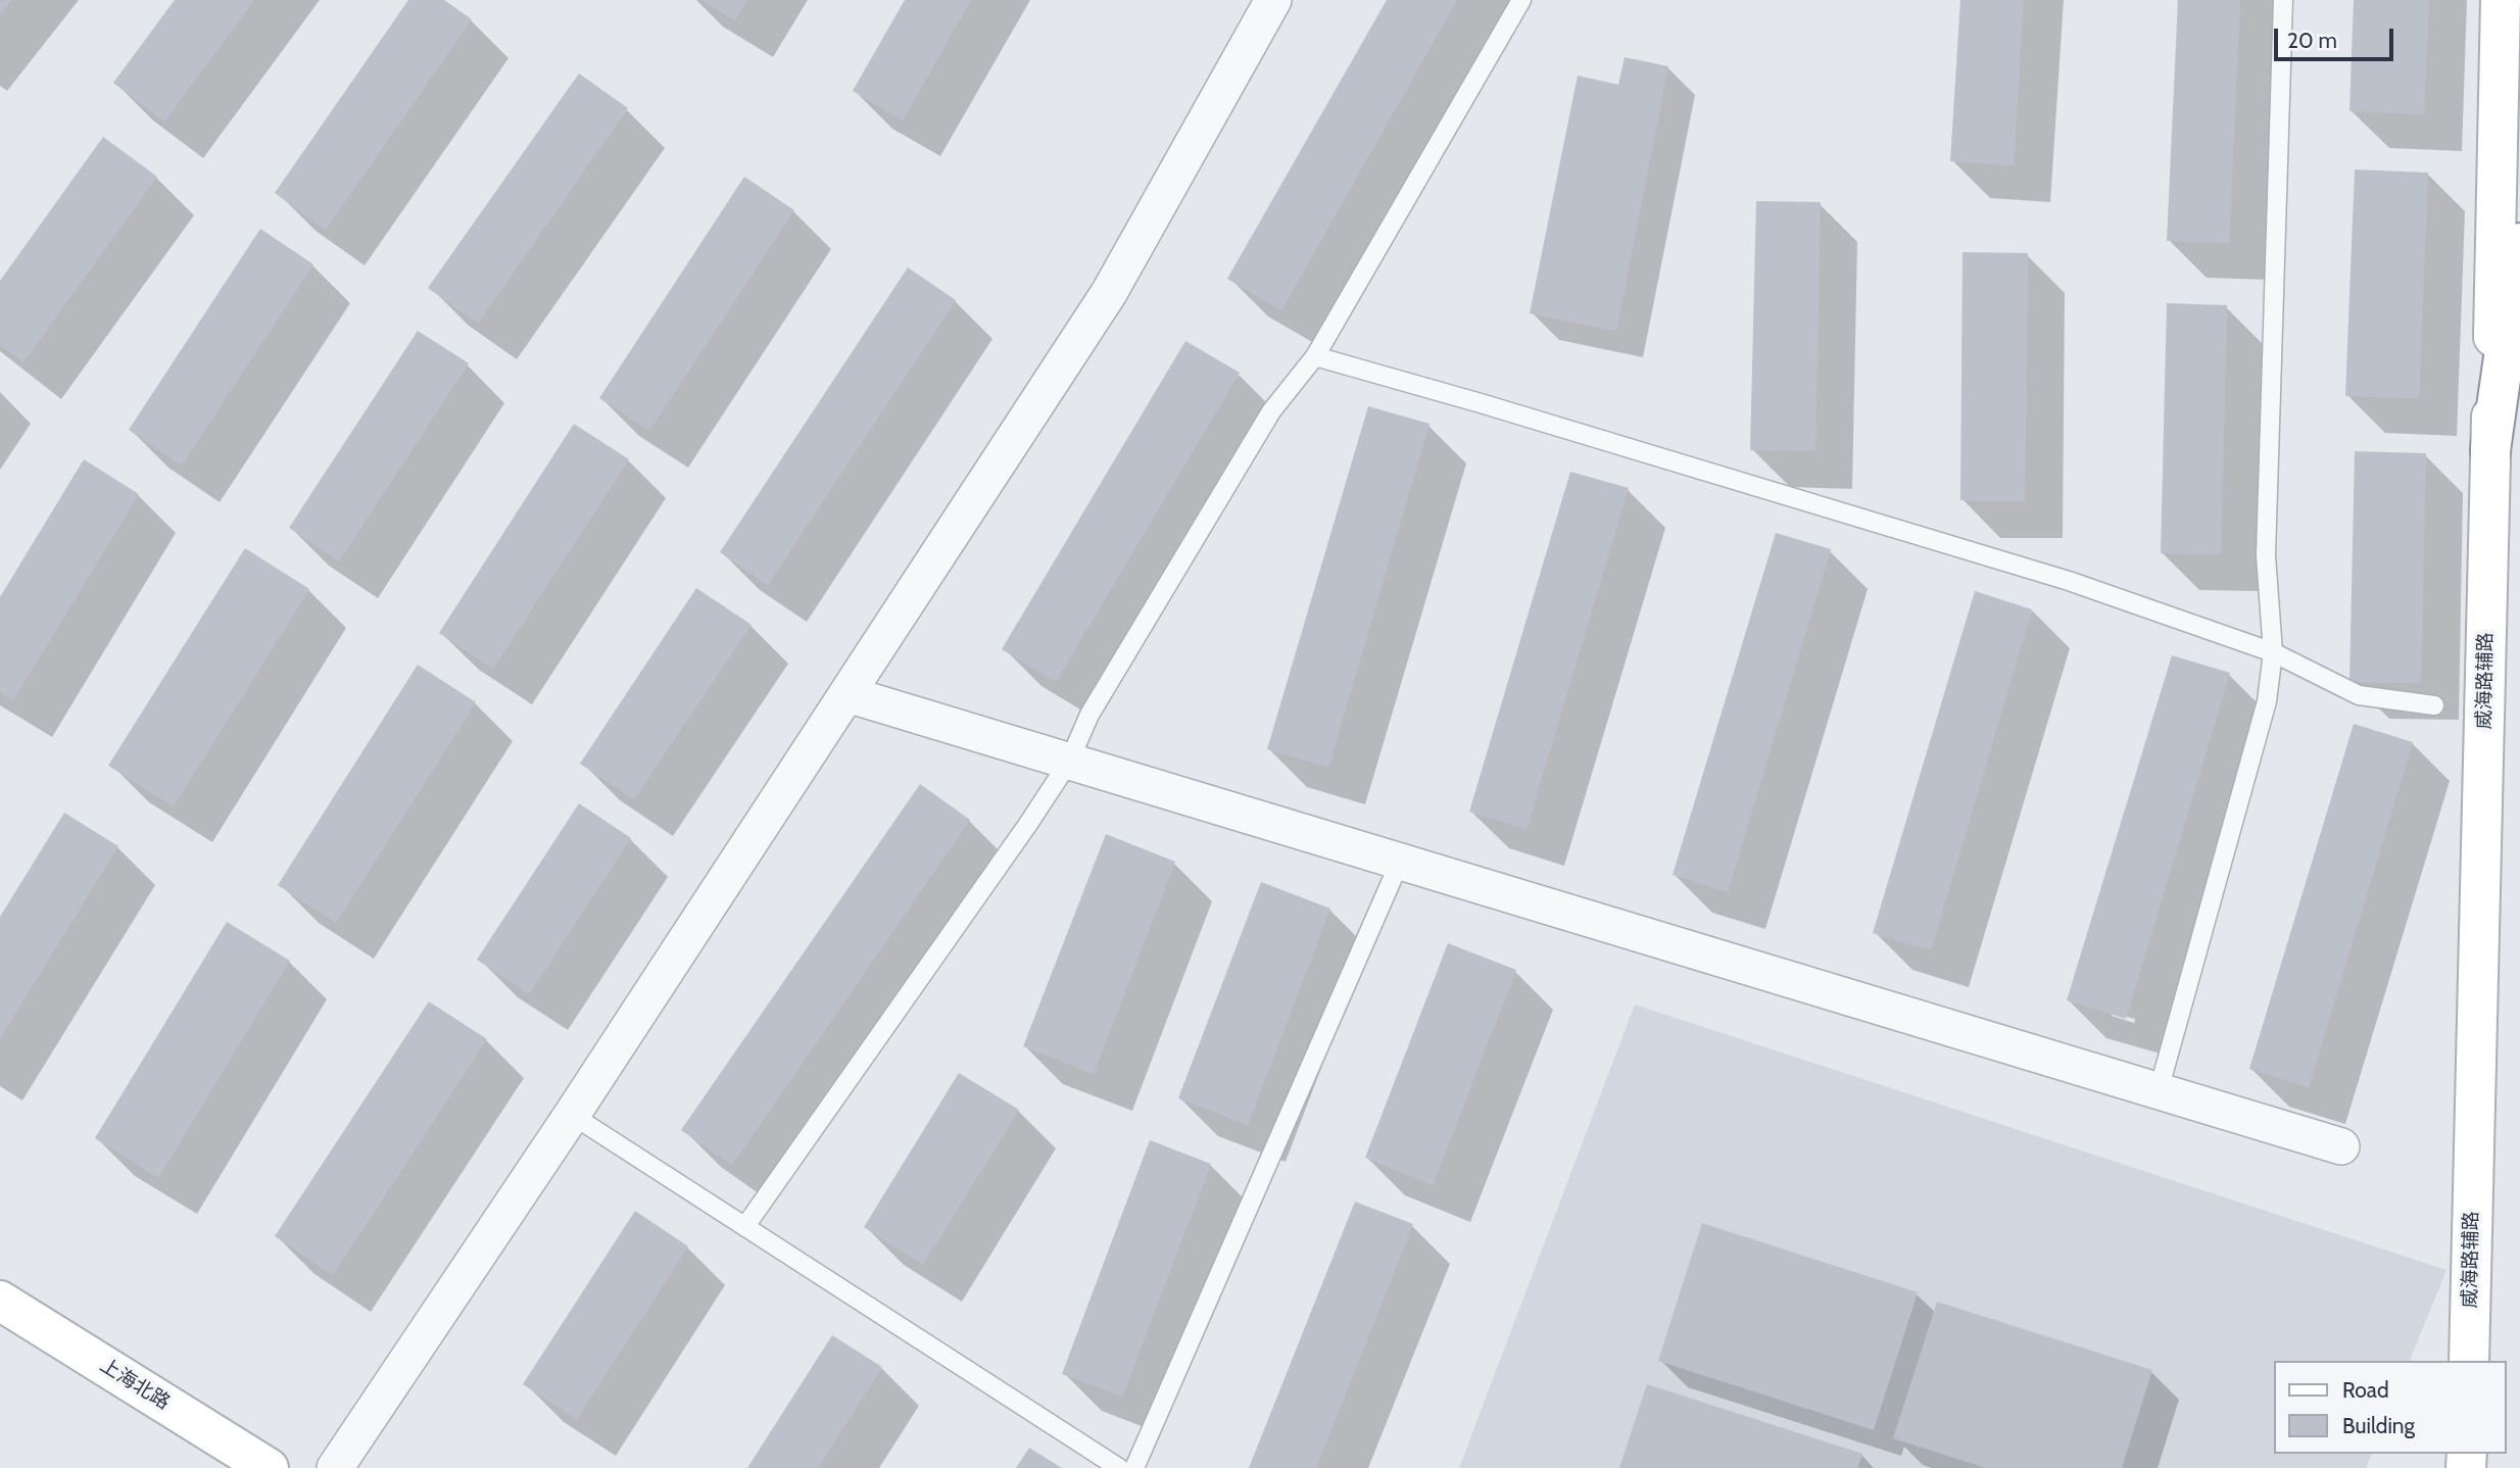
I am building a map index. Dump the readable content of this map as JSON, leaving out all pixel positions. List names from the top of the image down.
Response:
{
  "streets": {
    "main road": ["威海路辅路", "上海北路"]
  },
  "legend": ["Road", "Building"],
  "scale_bar": "20 m"
}
